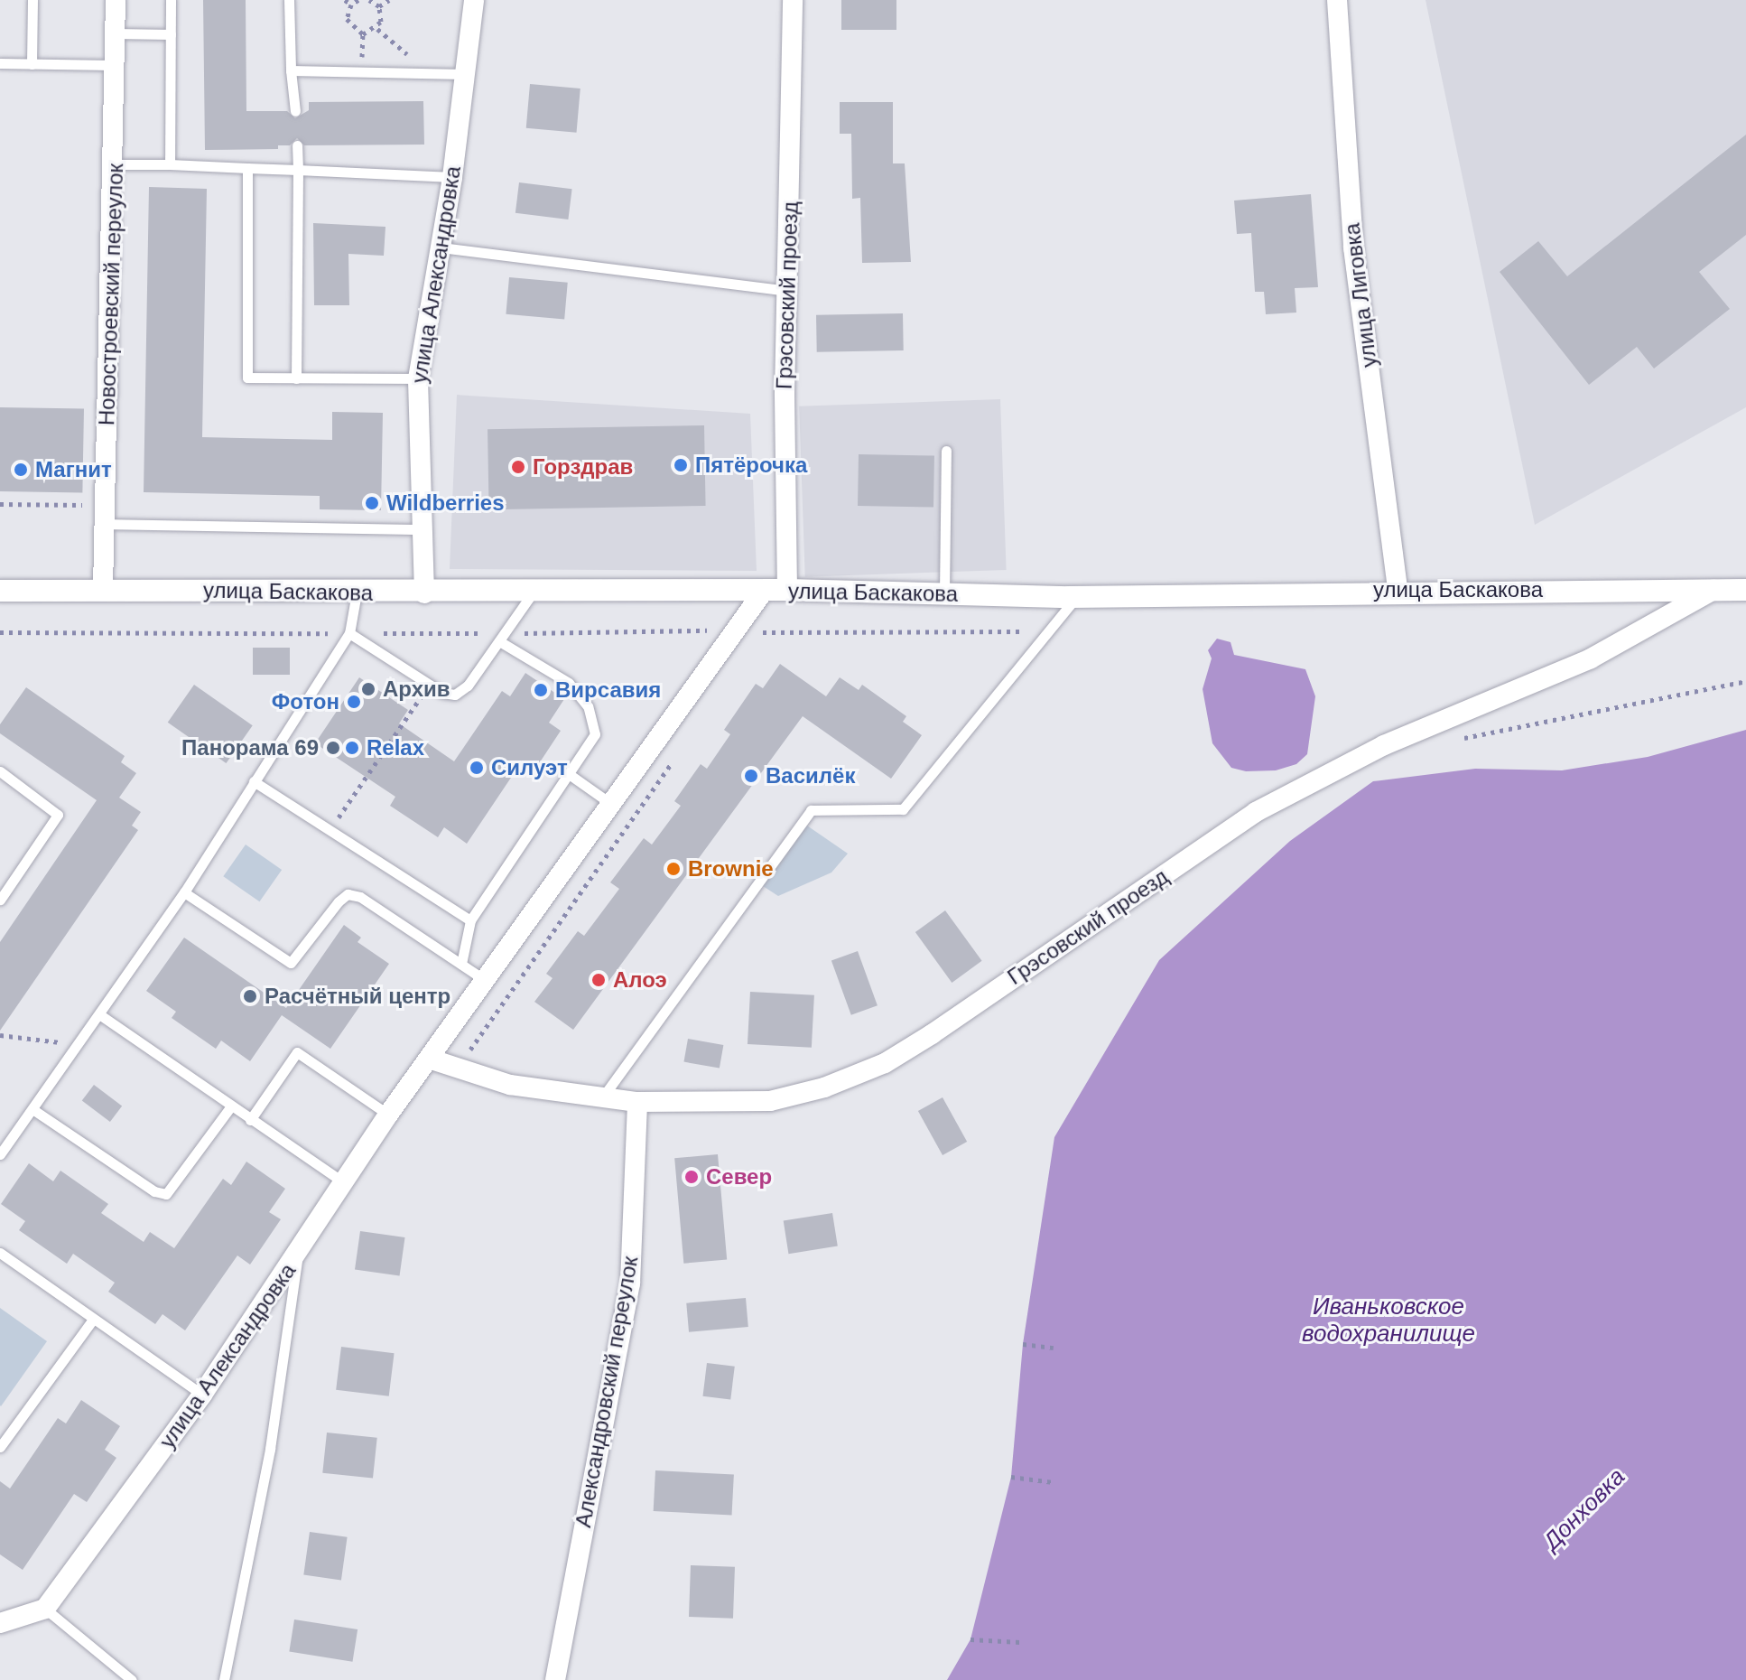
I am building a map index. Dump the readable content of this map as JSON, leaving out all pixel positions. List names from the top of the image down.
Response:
{
  "streets": {
    "street": [
      "улица Александровка",
      "Новостроевский переулок",
      "Грэсовский проезд",
      "улица Лиговка",
      "улица Баскакова",
      "Александровский переулок"
    ]
  },
  "crossings": [
    ["улица Александровка", "Грэсовский проезд"],
    ["улица Александровка", "улица Баскакова"],
    ["Новостроевский переулок", "улица Баскакова"],
    ["Грэсовский проезд", "улица Баскакова"],
    ["Грэсовский проезд", "Александровский переулок"],
    ["улица Лиговка", "улица Баскакова"]
  ],
  "water": ["Иваньковское водохранилище", "Донховка"],
  "places": [
    "Пятёрочка",
    "Горздрав",
    "Магнит",
    "Wildberries",
    "Архив",
    "Вирсавия",
    "Фотон",
    "Панорама 69",
    "Relax",
    "Силуэт",
    "Василёк",
    "Brownie",
    "Алоэ",
    "Расчётный центр",
    "Север"
  ]
}
